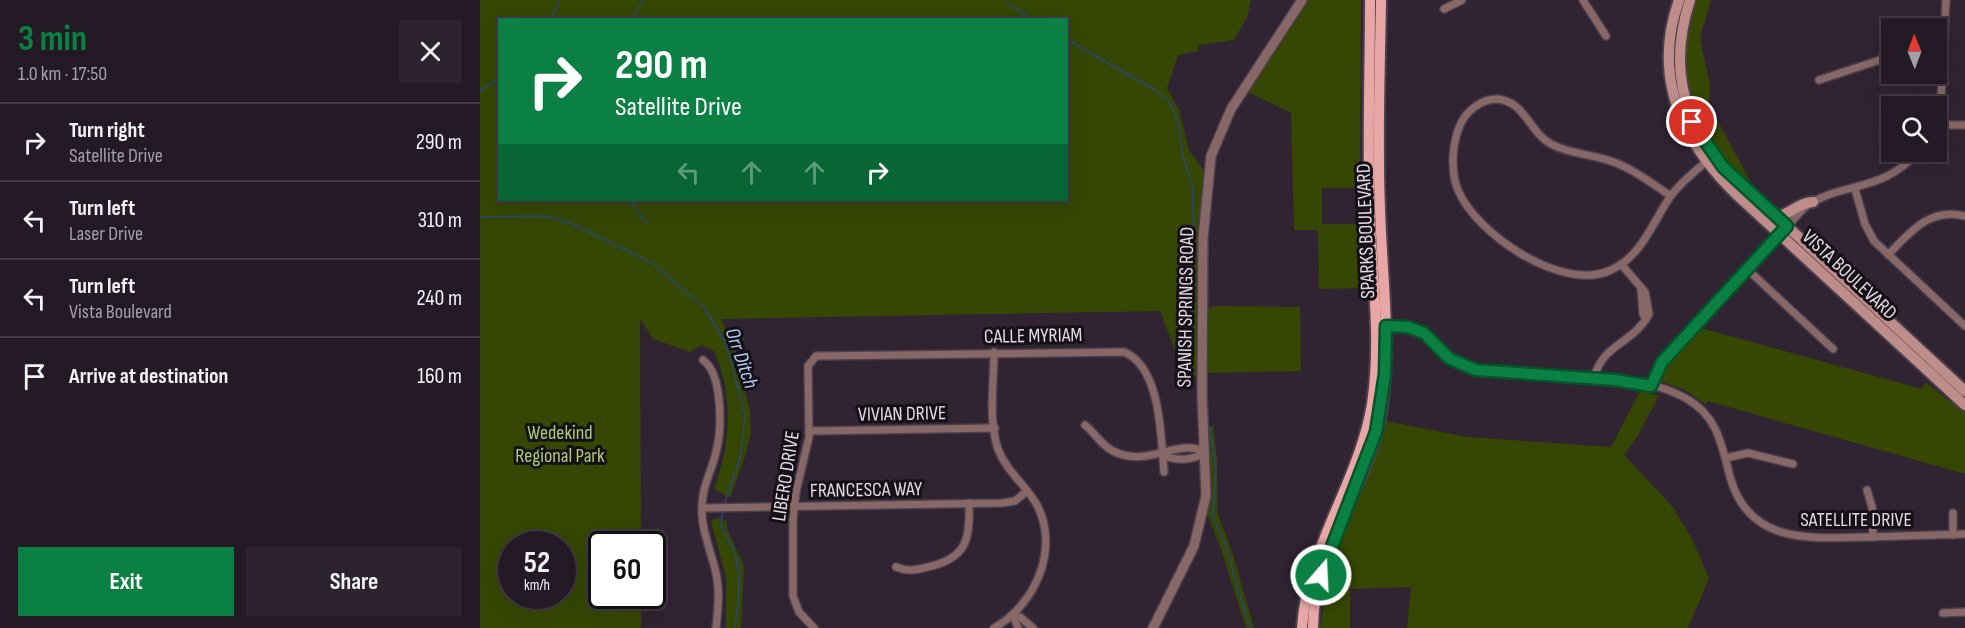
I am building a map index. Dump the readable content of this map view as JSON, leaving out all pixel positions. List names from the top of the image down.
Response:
{
  "streets": {
    "main road": ["SPARKS BOULEVARD", "VISTA BOULEVARD"],
    "street": [
      "SPANISH SPRINGS ROAD",
      "CALLE MYRIAM",
      "VIVIAN DRIVE",
      "LIBERO DRIVE",
      "FRANCESCA WAY",
      "SATELLITE DRIVE"
    ]
  },
  "crossings": [
    ["SPARKS BOULEVARD", "SATELLITE DRIVE"],
    ["CALLE MYRIAM", "LIBERO DRIVE"],
    ["VIVIAN DRIVE", "LIBERO DRIVE"],
    ["LIBERO DRIVE", "FRANCESCA WAY"]
  ],
  "water": ["Orr Ditch"],
  "parks": ["Wedekind Regional Park"],
  "north": "top",
  "page": {
    "heading": ["3 min", "1.0 km · 17:50"],
    "turn": ["290 m", "Satellite Drive"],
    "list": [
      {
        "name": "Turn right",
        "note": "Satellite Drive",
        "value": "290 m"
      },
      {
        "name": "Turn left",
        "note": "Laser Drive",
        "value": "310 m"
      },
      {
        "name": "Turn left",
        "note": "Vista Boulevard",
        "value": "240 m"
      },
      {
        "name": "Arrive at destination",
        "value": "160 m"
      }
    ],
    "speed": "52 km/h",
    "limit": "60",
    "buttons": ["Exit", "Share"]
  }
}
